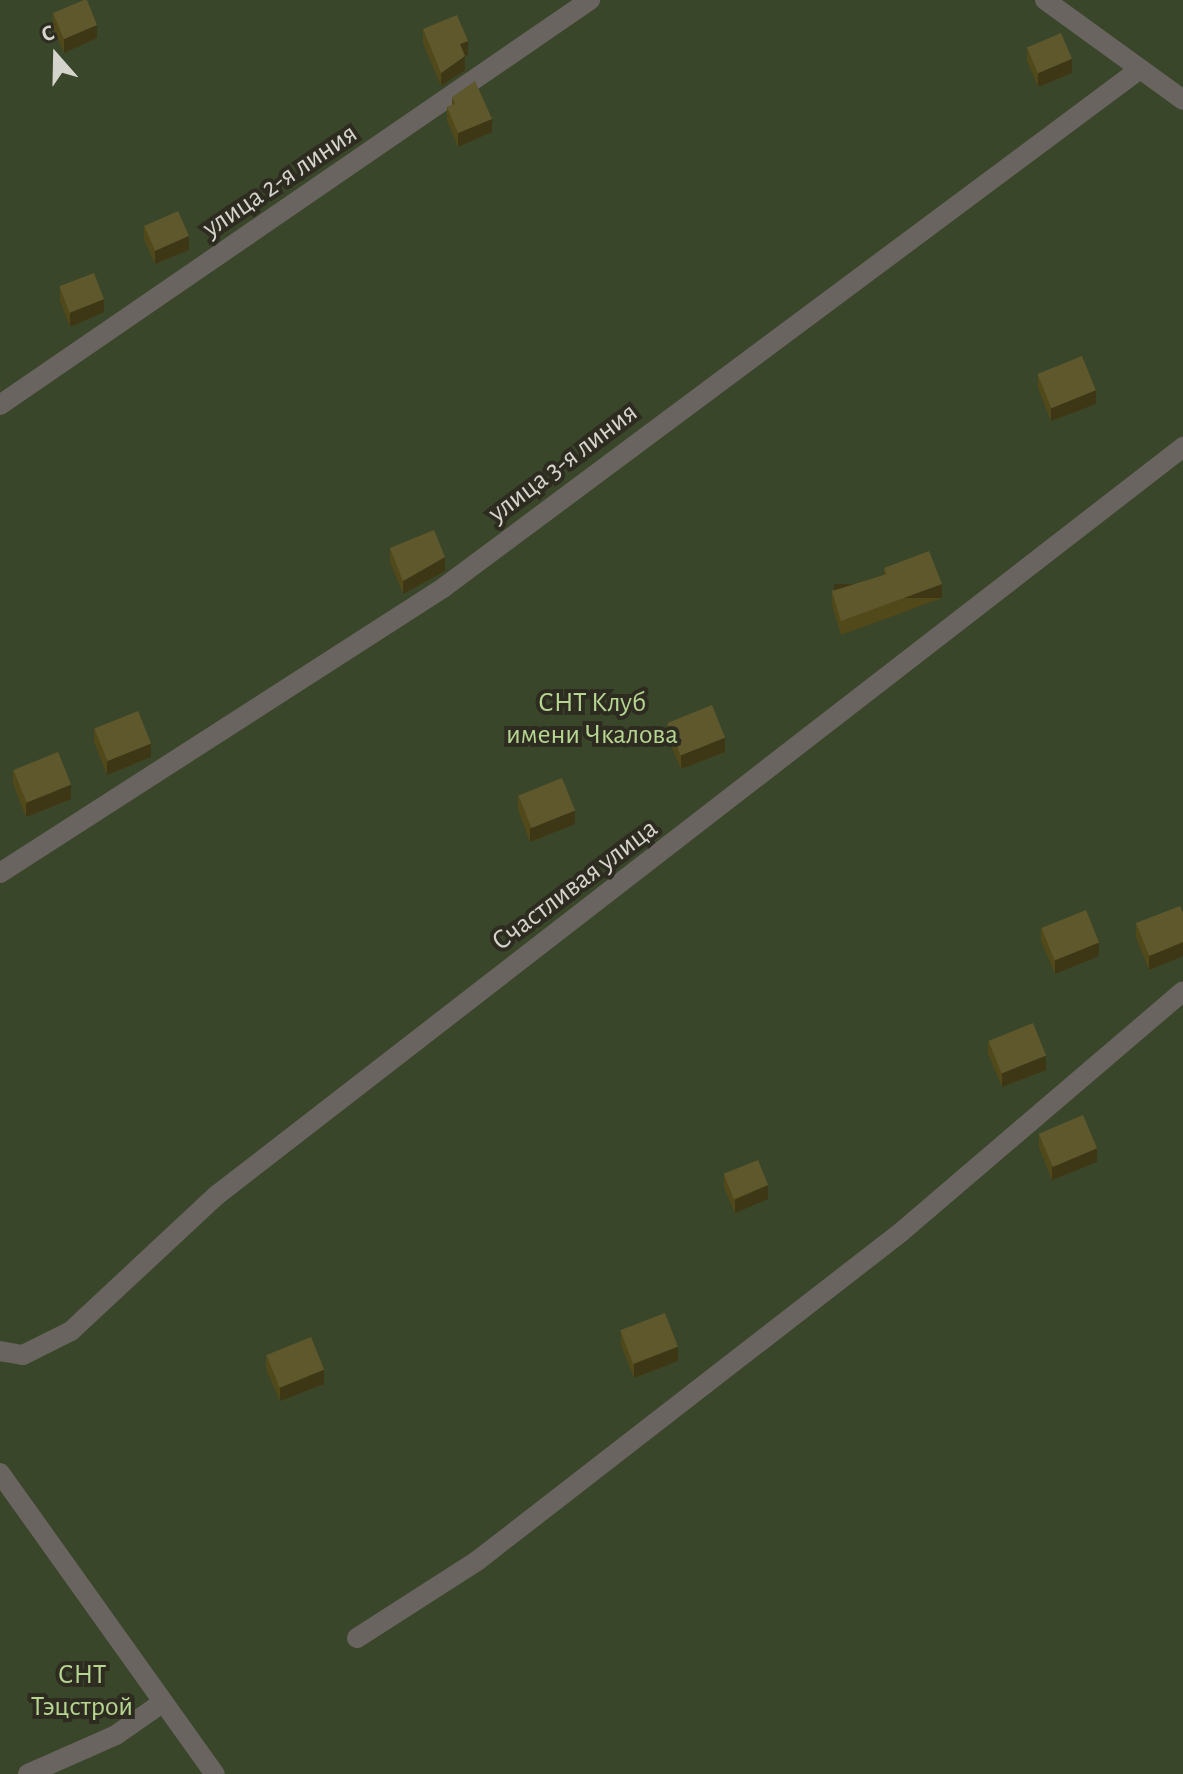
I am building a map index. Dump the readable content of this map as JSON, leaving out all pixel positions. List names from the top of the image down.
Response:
{
  "streets": {
    "street": ["улица 2-я линия", "улица 3-я линия", "Счастливая улица"]
  },
  "parks": ["СНТ Клуб имени Чкалова", "СНТ Тэцстрой"],
  "north": "top"
}
